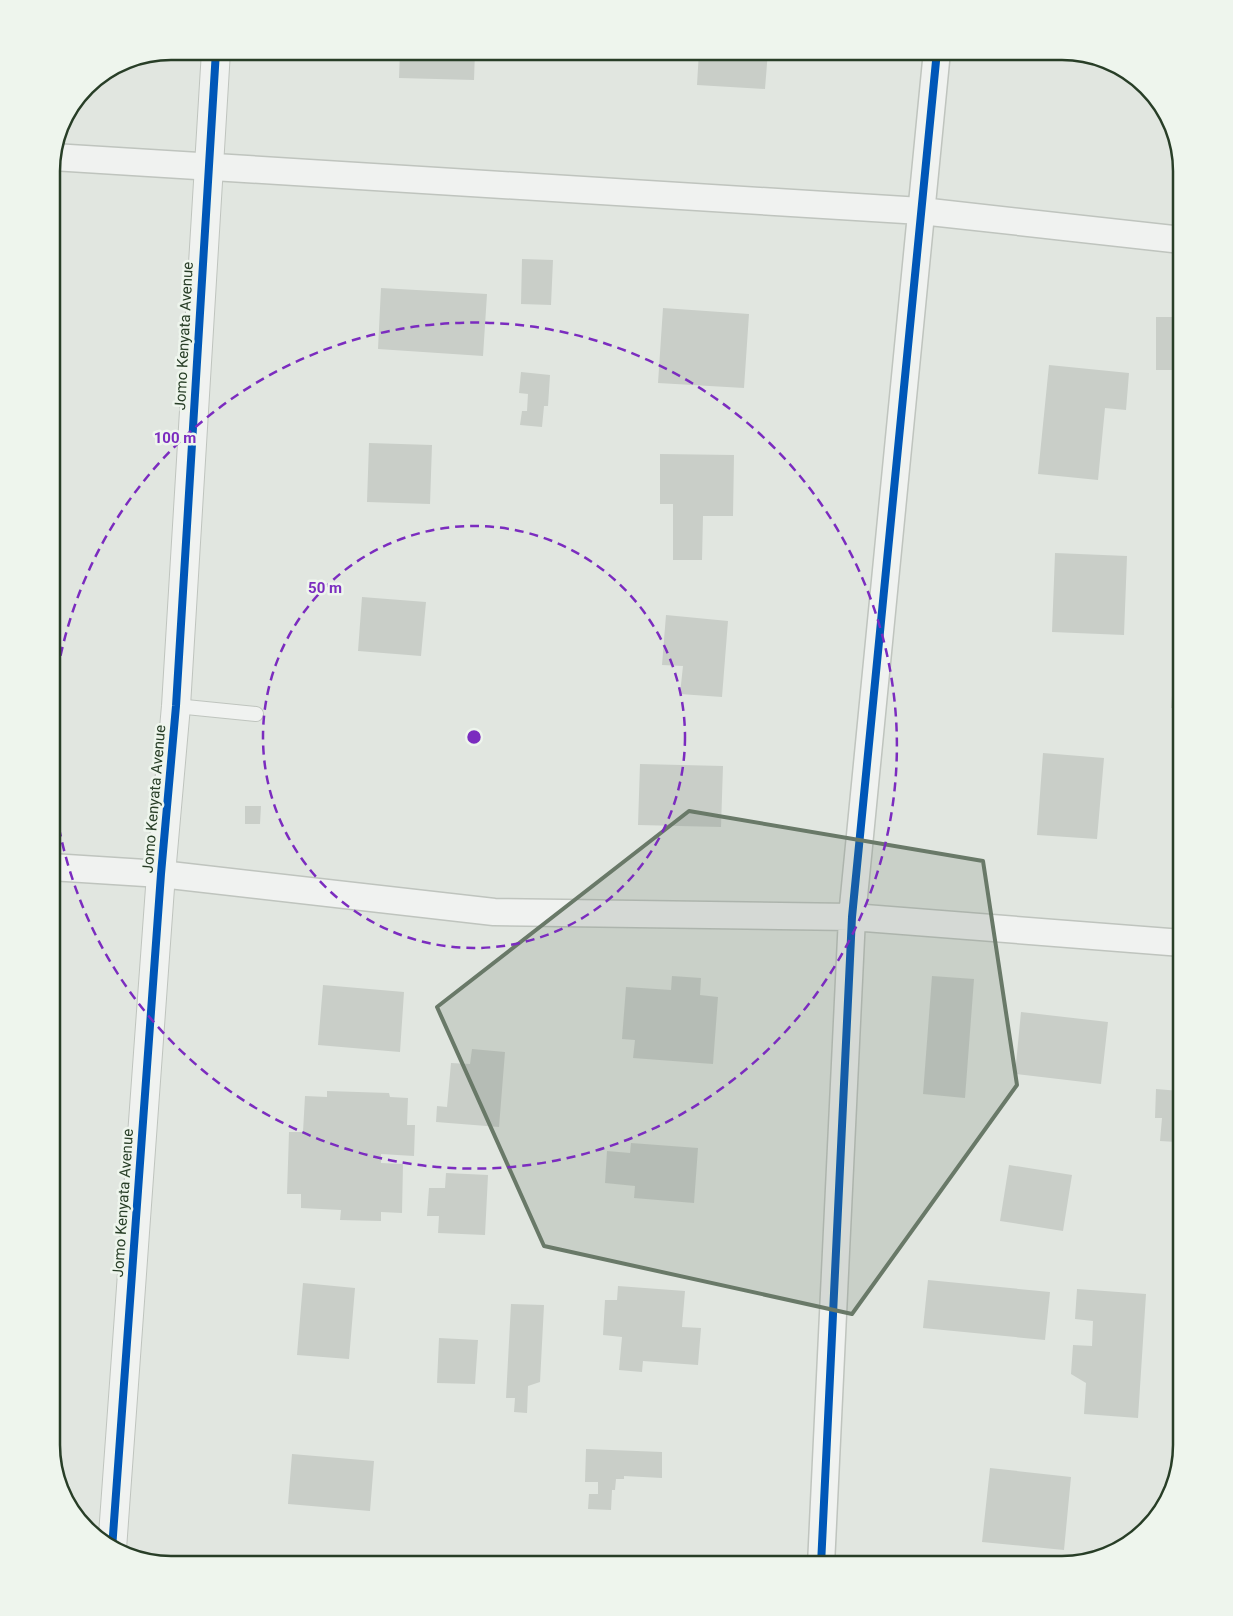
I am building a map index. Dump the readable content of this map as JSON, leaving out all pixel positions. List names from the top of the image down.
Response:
{
  "streets": {
    "street": ["Jomo Kenyata Avenue"]
  },
  "rings": ["100 m", "50 m"]
}
